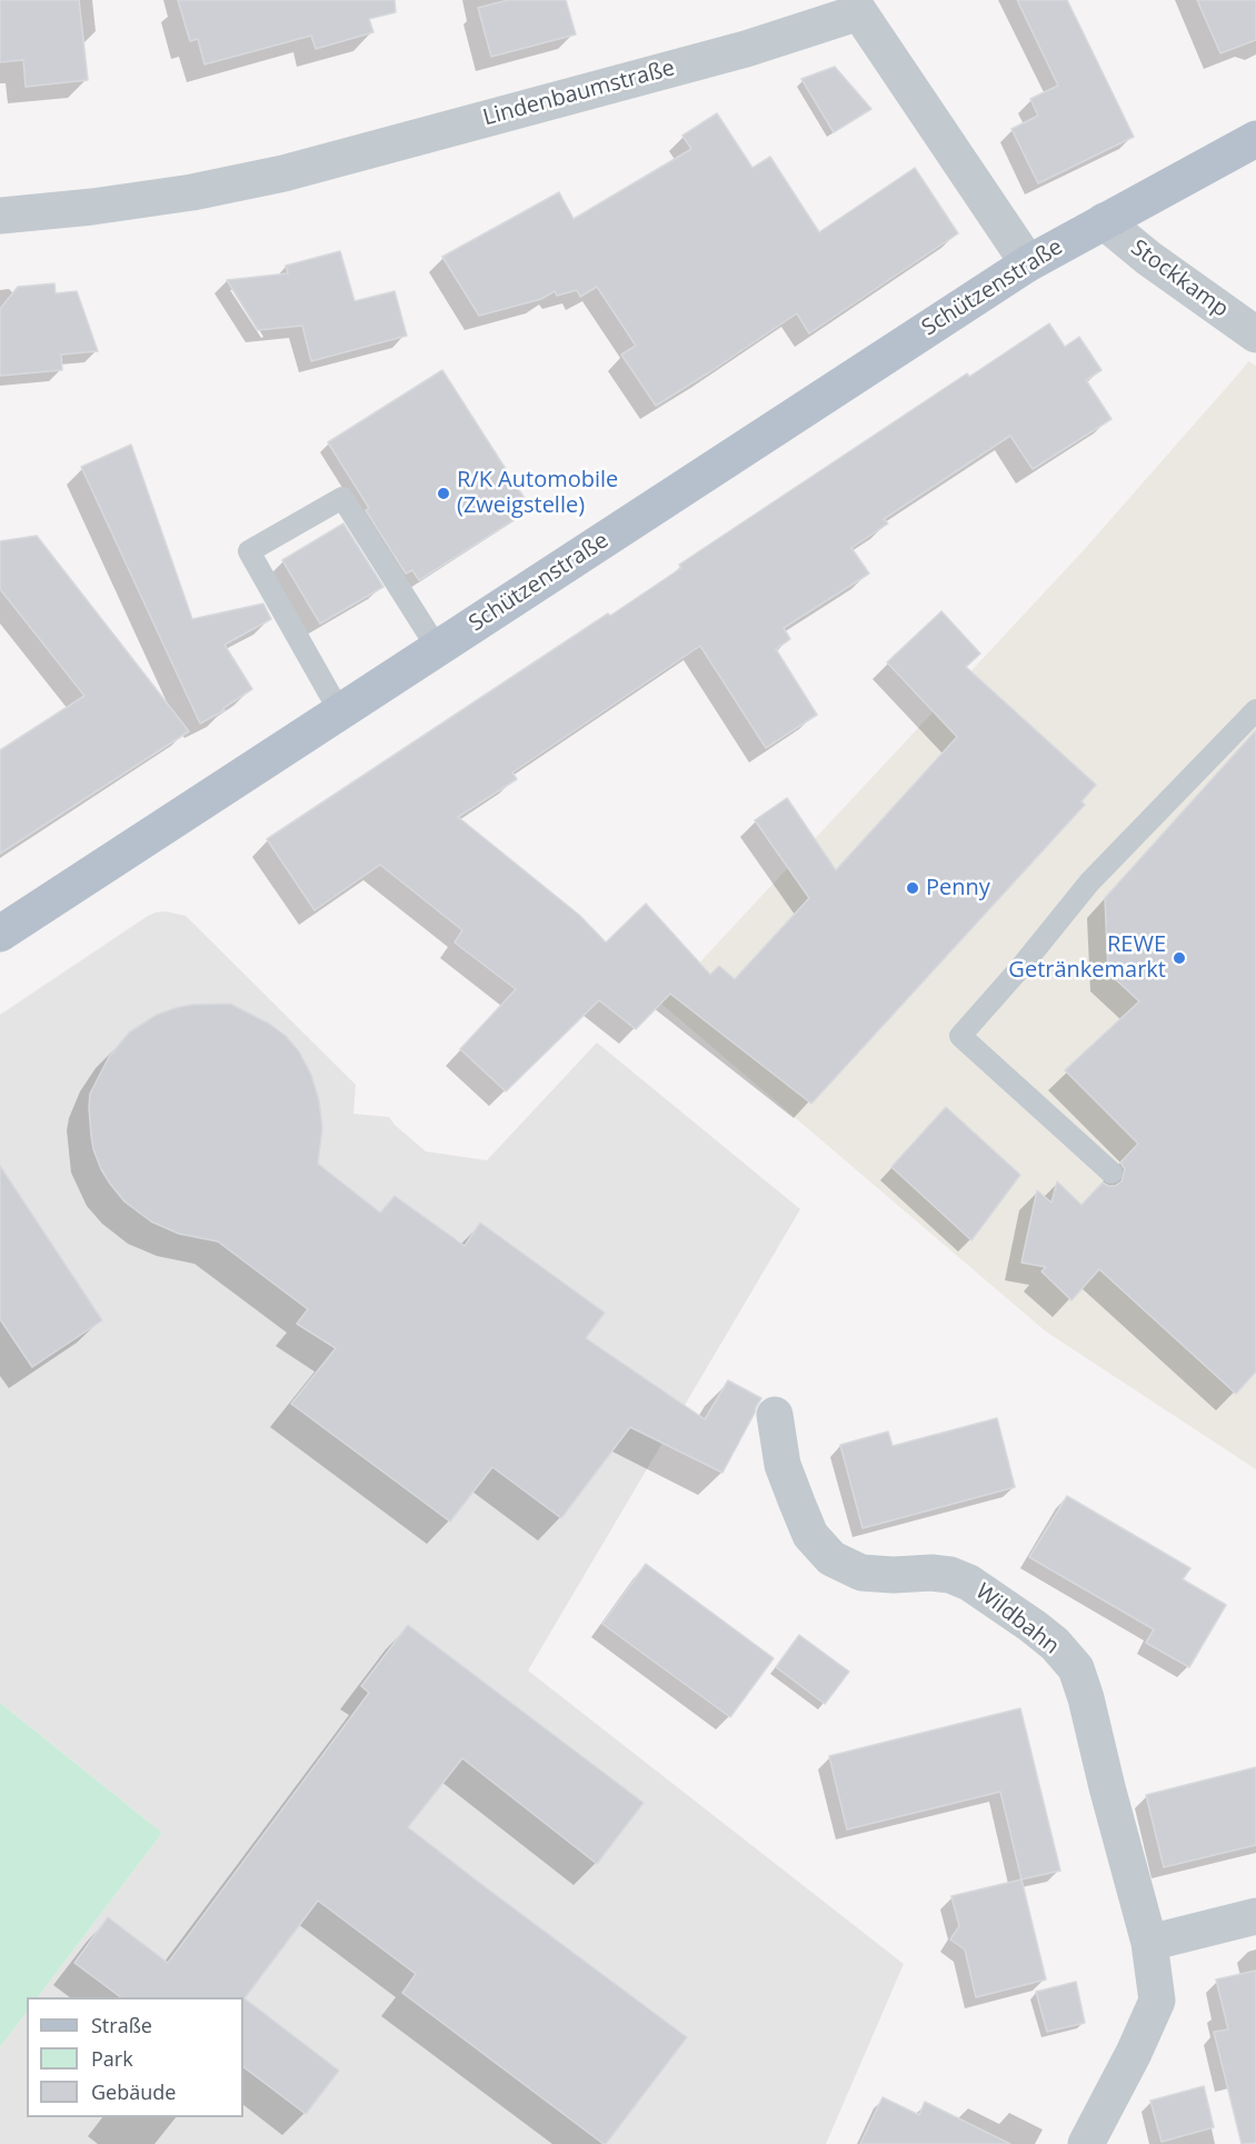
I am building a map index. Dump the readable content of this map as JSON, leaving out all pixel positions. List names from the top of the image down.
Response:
{
  "streets": {
    "main road": ["Schützenstraße"],
    "street": ["Lindenbaumstraße", "Stockkamp", "Wildbahn"]
  },
  "crossings": [
    ["Lindenbaumstraße", "Schützenstraße"],
    ["Stockkamp", "Schützenstraße"]
  ],
  "places": ["R/K Automobile (Zweigstelle)", "Penny", "REWE Getränkemarkt"],
  "legend": ["Straße", "Park", "Gebäude"]
}
